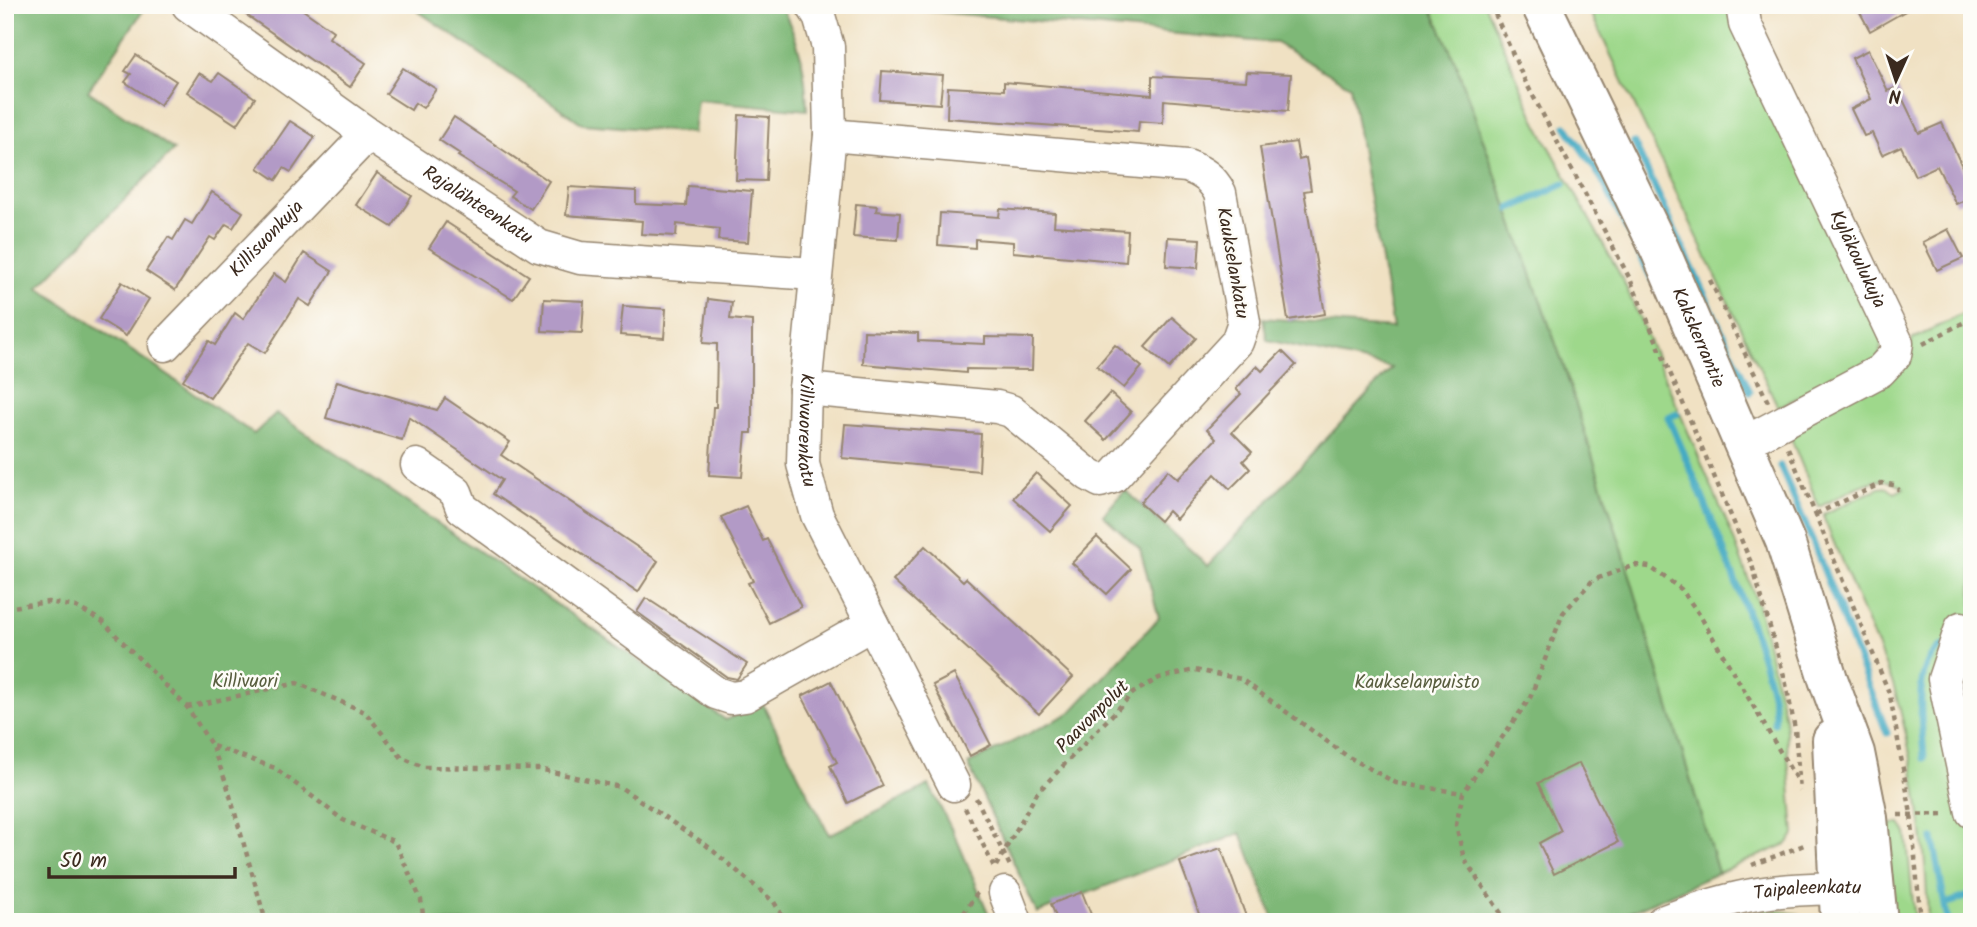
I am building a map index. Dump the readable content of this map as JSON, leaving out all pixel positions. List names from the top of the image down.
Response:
{
  "streets": {
    "main road": ["Kakskerrantie"],
    "street": [
      "Rajalähteenkatu",
      "Killisuonkuja",
      "Kyläkoulukuja",
      "Kaukselankatu",
      "Killivuorenkatu",
      "Taipaleenkatu"
    ],
    "path": ["Paavonpolut"]
  },
  "crossings": [
    ["Rajalähteenkatu", "Killisuonkuja"],
    ["Rajalähteenkatu", "Killivuorenkatu"],
    ["Kaukselankatu", "Killivuorenkatu"],
    ["Kakskerrantie", "Taipaleenkatu"]
  ],
  "parks": ["Killivuori", "Kaukselanpuisto"],
  "scale_bar": "50 m",
  "north": "bottom"
}
